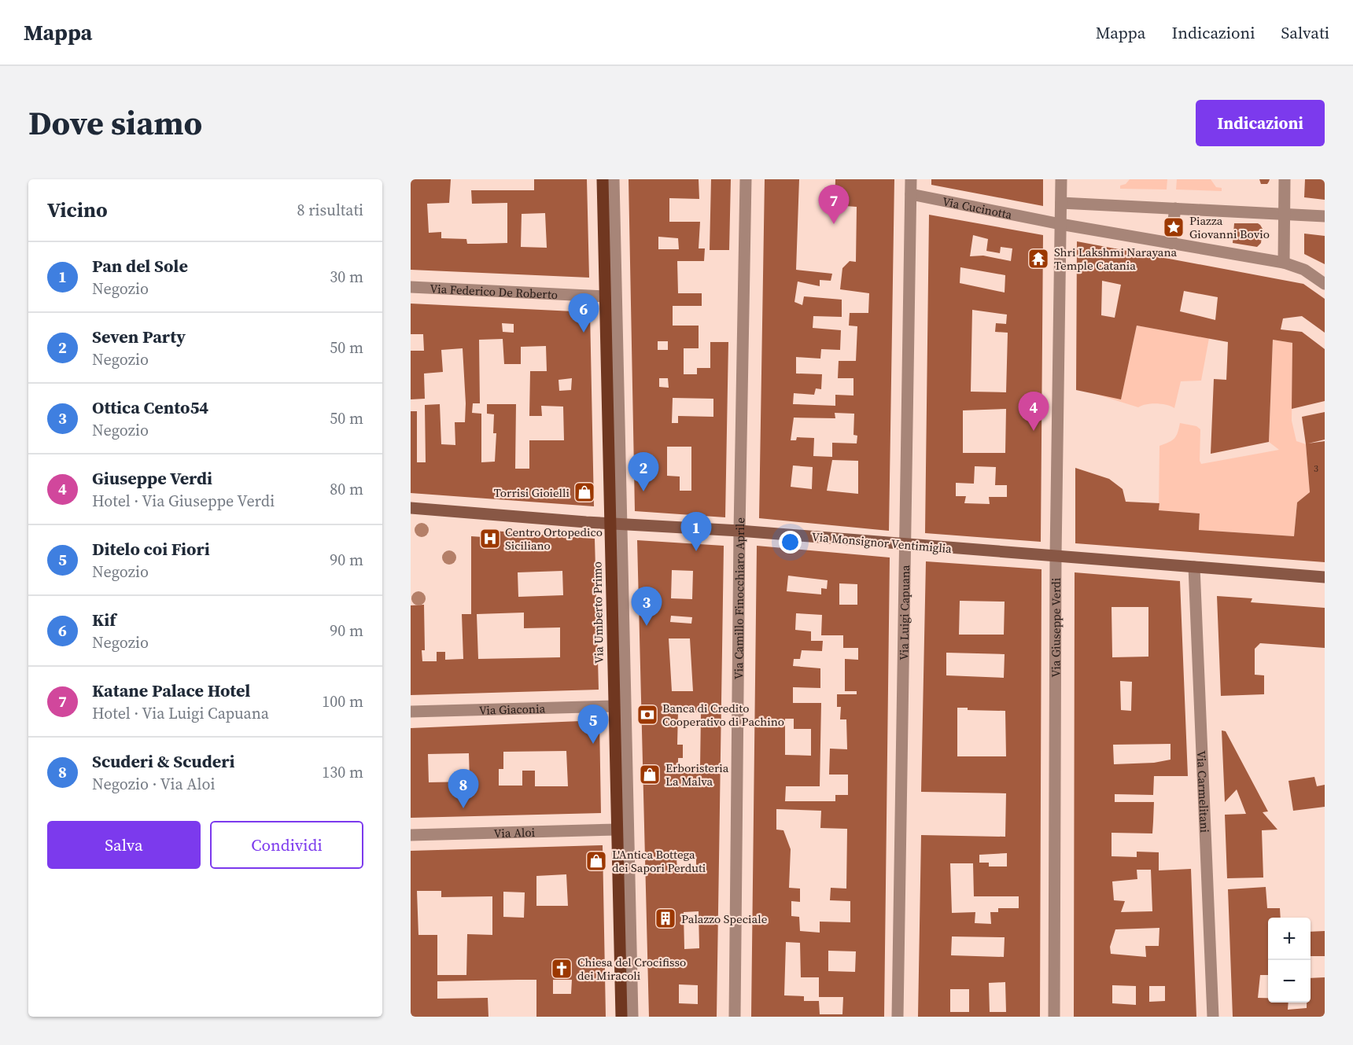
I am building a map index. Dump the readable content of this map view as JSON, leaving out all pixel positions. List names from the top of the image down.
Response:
{
  "streets": {
    "main road": ["Via Monsignor Ventimiglia", "Via Umberto Primo"],
    "street": [
      "Via Cucinotta",
      "Via Federico De Roberto",
      "Via Camillo Finocchiaro Aprile",
      "Via Luigi Capuana",
      "Via Giuseppe Verdi",
      "Via Giaconia",
      "Via Carmelitani",
      "Via Aloi"
    ]
  },
  "crossings": [
    ["Via Cucinotta", "Via Luigi Capuana"],
    ["Via Cucinotta", "Via Giuseppe Verdi"],
    ["Via Federico De Roberto", "Via Umberto Primo"],
    ["Via Monsignor Ventimiglia", "Via Camillo Finocchiaro Aprile"],
    ["Via Monsignor Ventimiglia", "Via Luigi Capuana"],
    ["Via Monsignor Ventimiglia", "Via Umberto Primo"],
    ["Via Monsignor Ventimiglia", "Via Giuseppe Verdi"],
    ["Via Monsignor Ventimiglia", "Via Carmelitani"],
    ["Via Umberto Primo", "Via Giaconia"],
    ["Via Umberto Primo", "Via Aloi"]
  ],
  "places": {
    "place": ["Piazza Giovanni Bovio"],
    "temple": ["Shri Lakshmi Narayana Temple Catania"],
    "shop": ["Torrisi Gioielli", "Erboristeria La Malva", "L'Antica Bottega dei Sapori Perduti"],
    "hospital": ["Centro Ortopedico Siciliano"],
    "bank": ["Banca di Credito Cooperativo di Pachino"],
    "building": ["Palazzo Speciale"],
    "church": ["Chiesa del Crocifisso dei Miracoli"]
  },
  "house_numbers": ["3"],
  "page": {
    "header": "Mappa",
    "nav": ["Mappa", "Indicazioni", "Salvati"],
    "title": "Dove siamo",
    "buttons": [
      "Indicazioni",
      ["Salva", "Condividi"]
    ],
    "heading": ["Vicino", "8 risultati"],
    "pins": [
      "7",
      "6",
      "4",
      "2",
      "1",
      "3",
      "5",
      "8"
    ],
    "list": [
      {
        "mark": "1",
        "name": "Pan del Sole",
        "note": "Negozio",
        "value": "30 m"
      },
      {
        "mark": "2",
        "name": "Seven Party",
        "note": "Negozio",
        "value": "50 m"
      },
      {
        "mark": "3",
        "name": "Ottica Cento54",
        "note": "Negozio",
        "value": "50 m"
      },
      {
        "mark": "4",
        "name": "Giuseppe Verdi",
        "note": "Hotel · Via Giuseppe Verdi",
        "value": "80 m"
      },
      {
        "mark": "5",
        "name": "Ditelo coi Fiori",
        "note": "Negozio",
        "value": "90 m"
      },
      {
        "mark": "6",
        "name": "Kif",
        "note": "Negozio",
        "value": "90 m"
      },
      {
        "mark": "7",
        "name": "Katane Palace Hotel",
        "note": "Hotel · Via Luigi Capuana",
        "value": "100 m"
      },
      {
        "mark": "8",
        "name": "Scuderi & Scuderi",
        "note": "Negozio · Via Aloi",
        "value": "130 m"
      }
    ],
    "map_buttons": ["+", "−"]
  }
}
